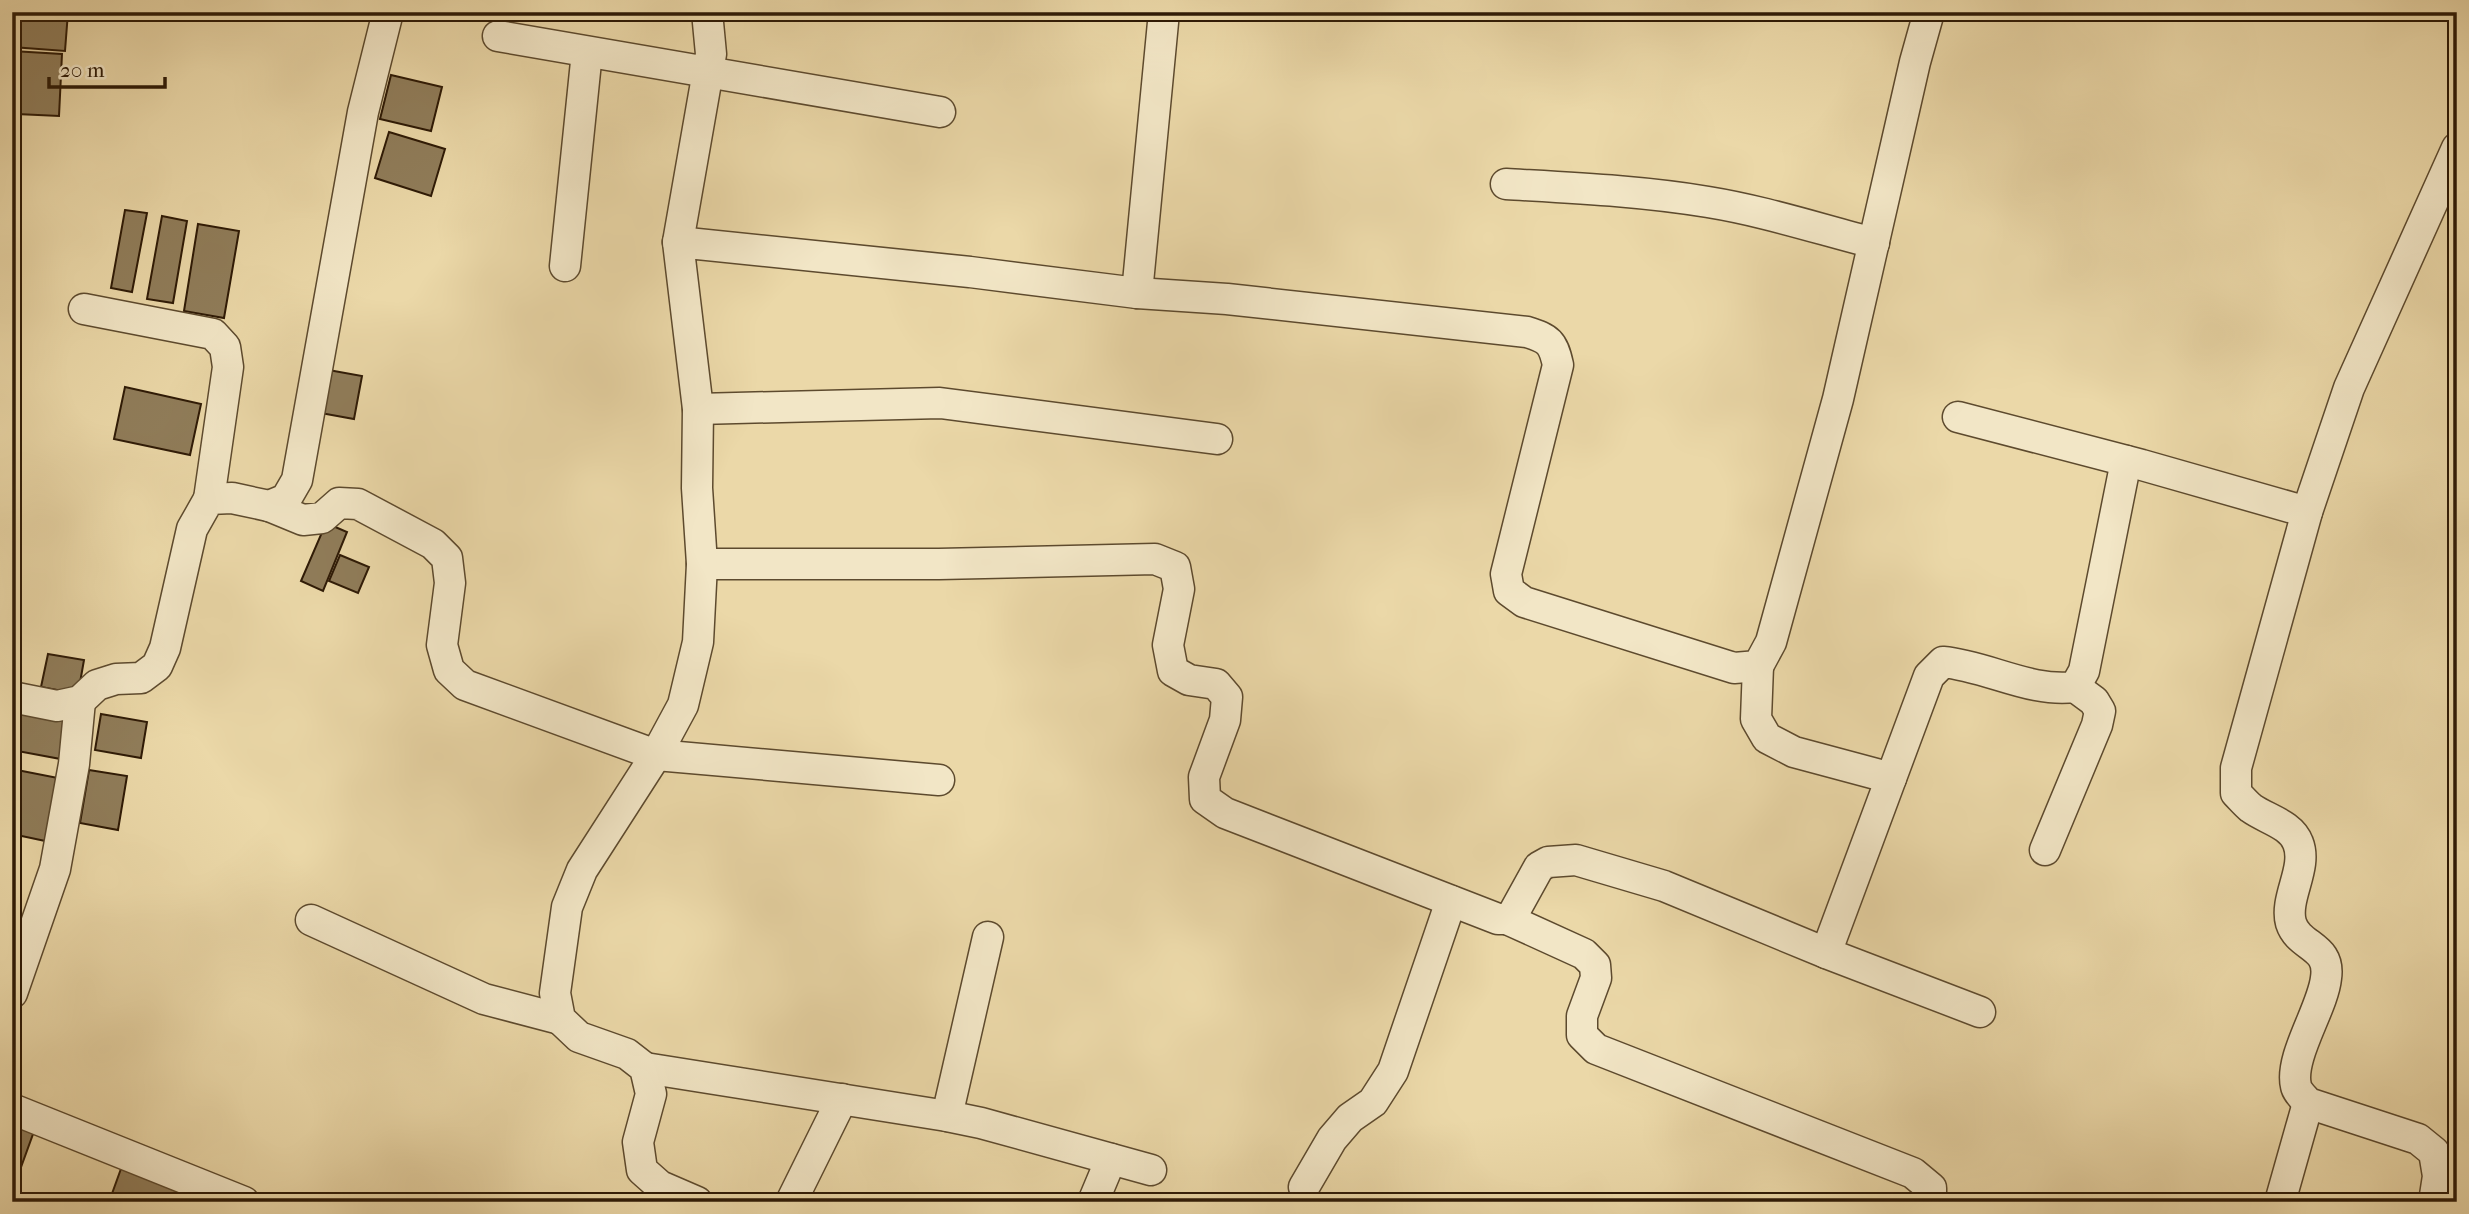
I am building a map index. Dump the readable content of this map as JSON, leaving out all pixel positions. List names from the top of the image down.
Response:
{
  "scale_bar": "20 m"
}
